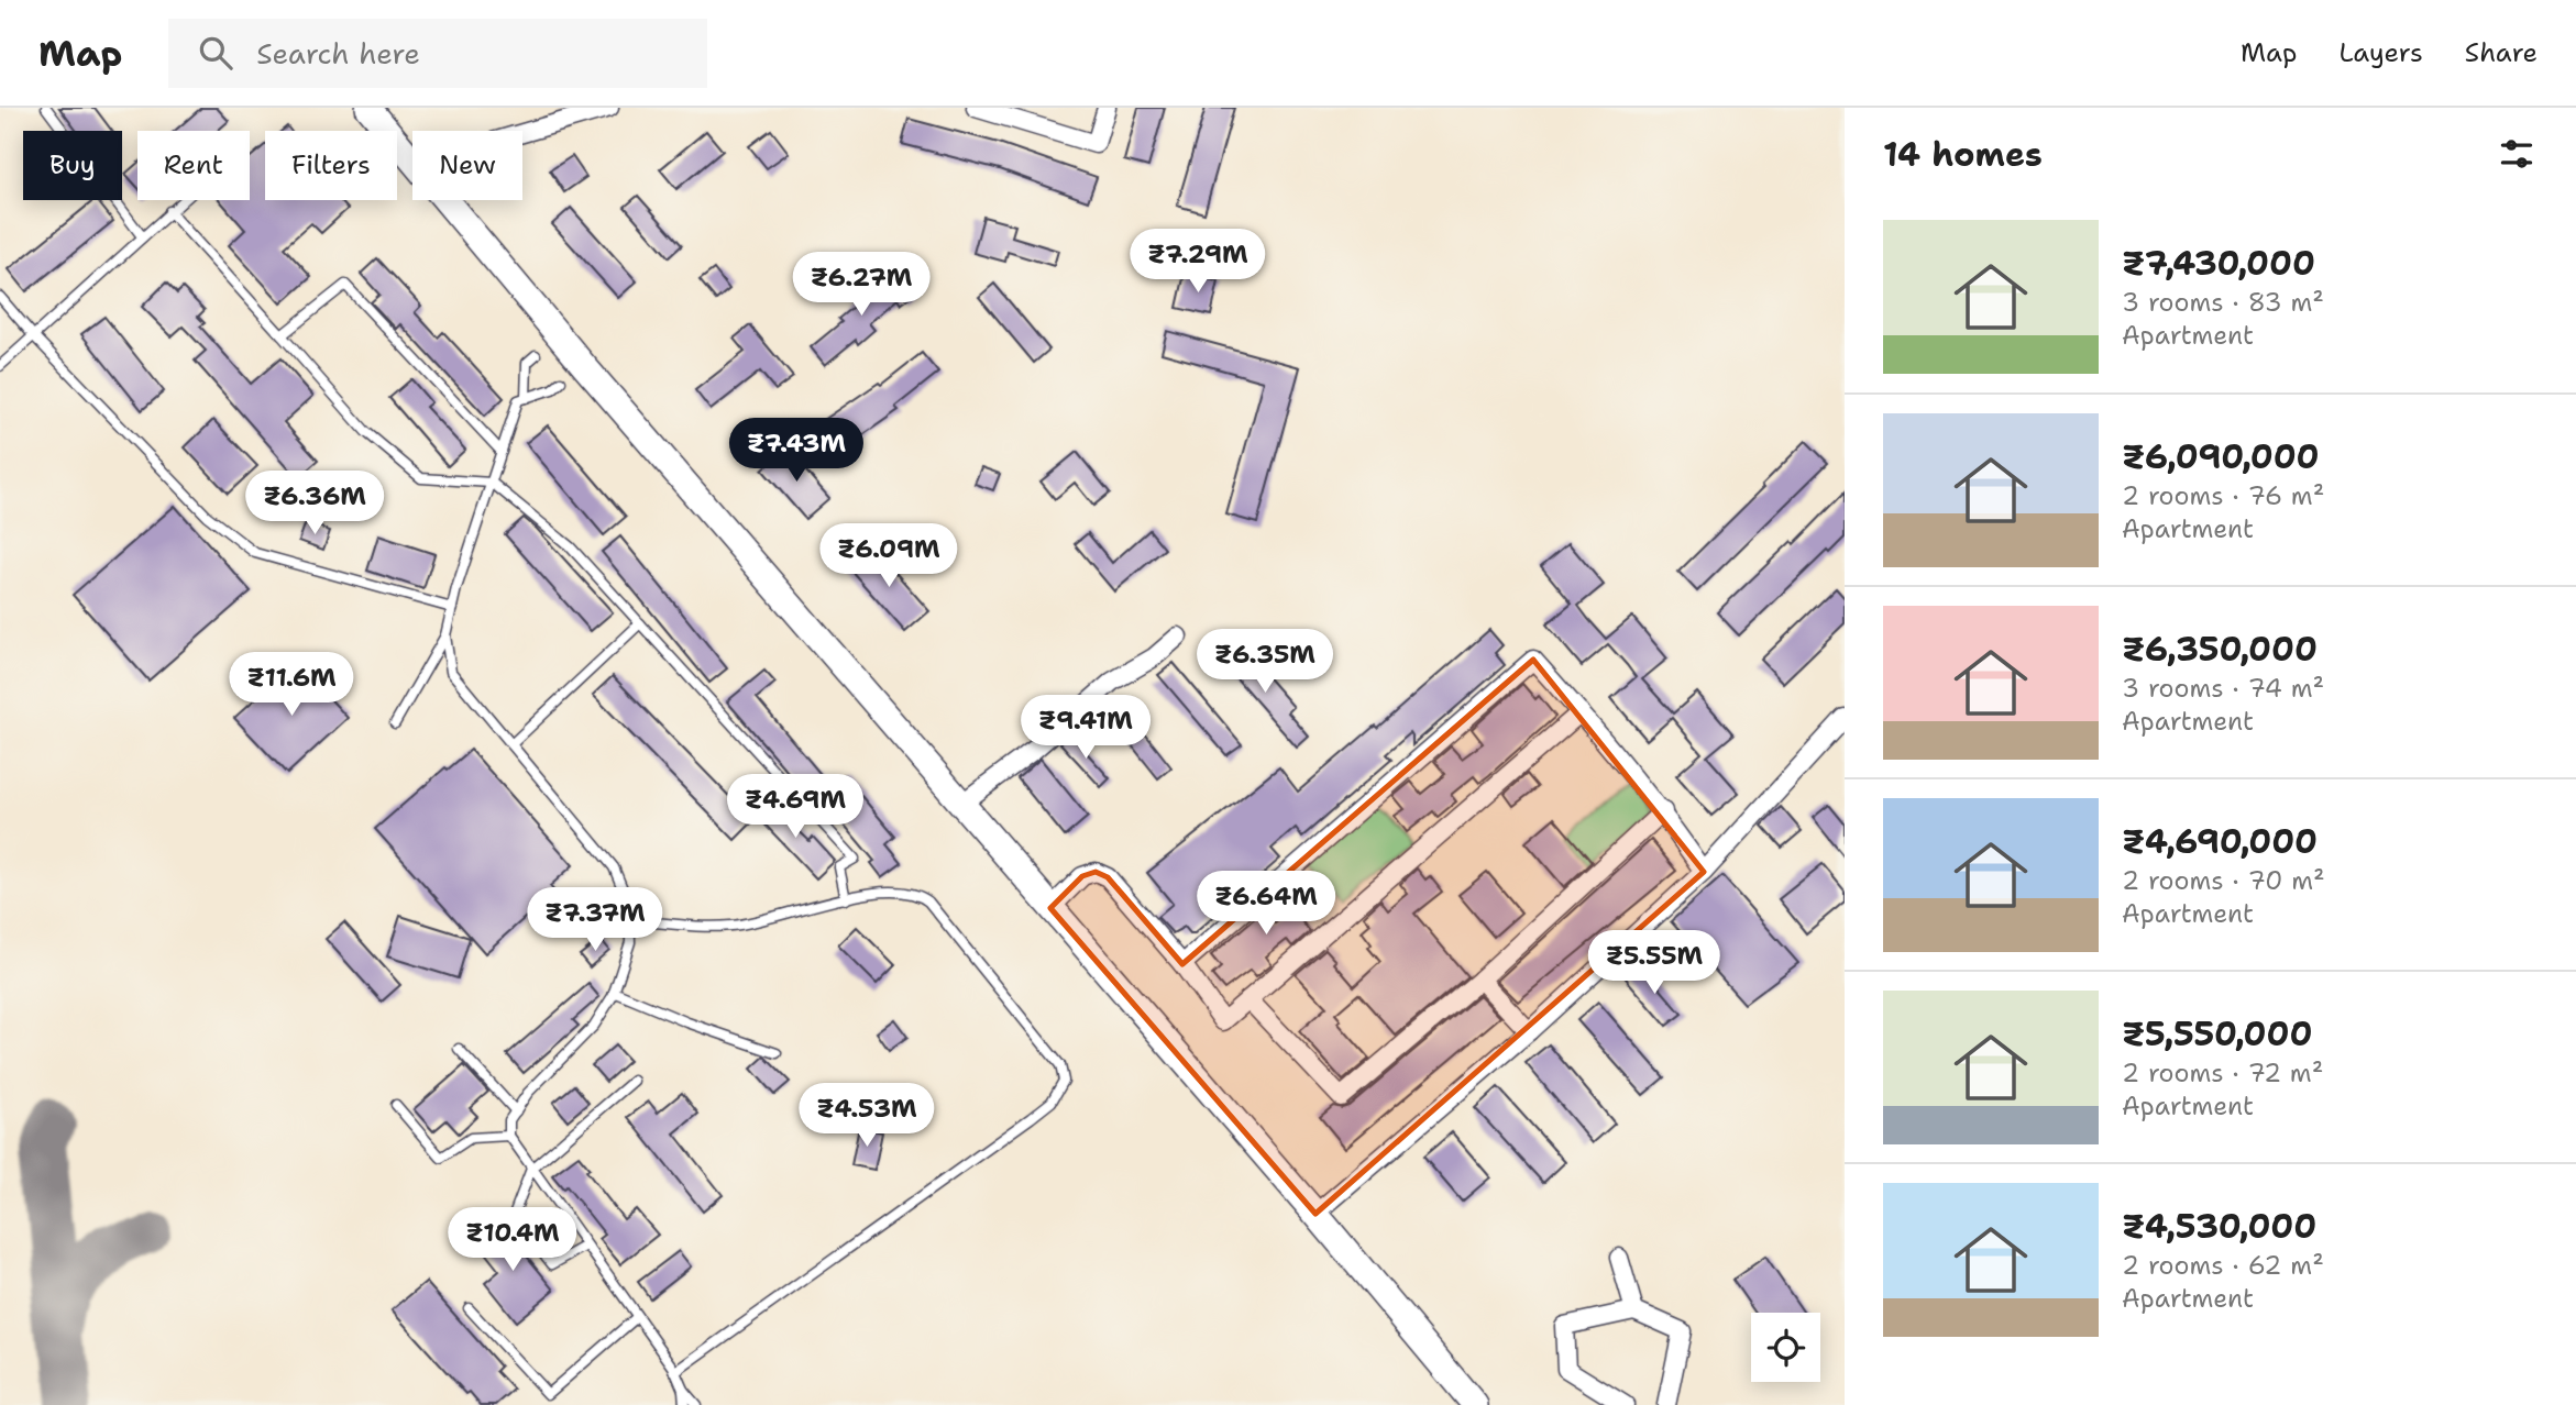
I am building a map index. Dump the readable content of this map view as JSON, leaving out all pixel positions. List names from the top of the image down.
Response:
{
  "page": {
    "header": "Map",
    "search": "Search here",
    "nav": ["Map", "Layers", "Share"],
    "heading": "14 homes",
    "chip": [
      "Buy",
      "Rent",
      "Filters",
      "New"
    ],
    "list": [
      {
        "name": "₹7,430,000",
        "note": "3 rooms · 83 m² · Apartment"
      },
      {
        "name": "₹6,090,000",
        "note": "2 rooms · 76 m² · Apartment"
      },
      {
        "name": "₹6,350,000",
        "note": "3 rooms · 74 m² · Apartment"
      },
      {
        "name": "₹4,690,000",
        "note": "2 rooms · 70 m² · Apartment"
      },
      {
        "name": "₹5,550,000",
        "note": "2 rooms · 72 m² · Apartment"
      },
      {
        "name": "₹4,530,000",
        "note": "2 rooms · 62 m² · Apartment"
      }
    ],
    "price": [
      "₹7.29M",
      "₹6.27M",
      "₹7.43M",
      "₹6.36M",
      "₹6.09M",
      "₹6.35M",
      "₹11.6M",
      "₹9.41M",
      "₹4.69M",
      "₹6.64M",
      "₹7.37M",
      "₹5.55M",
      "₹4.53M",
      "₹10.4M"
    ]
  }
}
